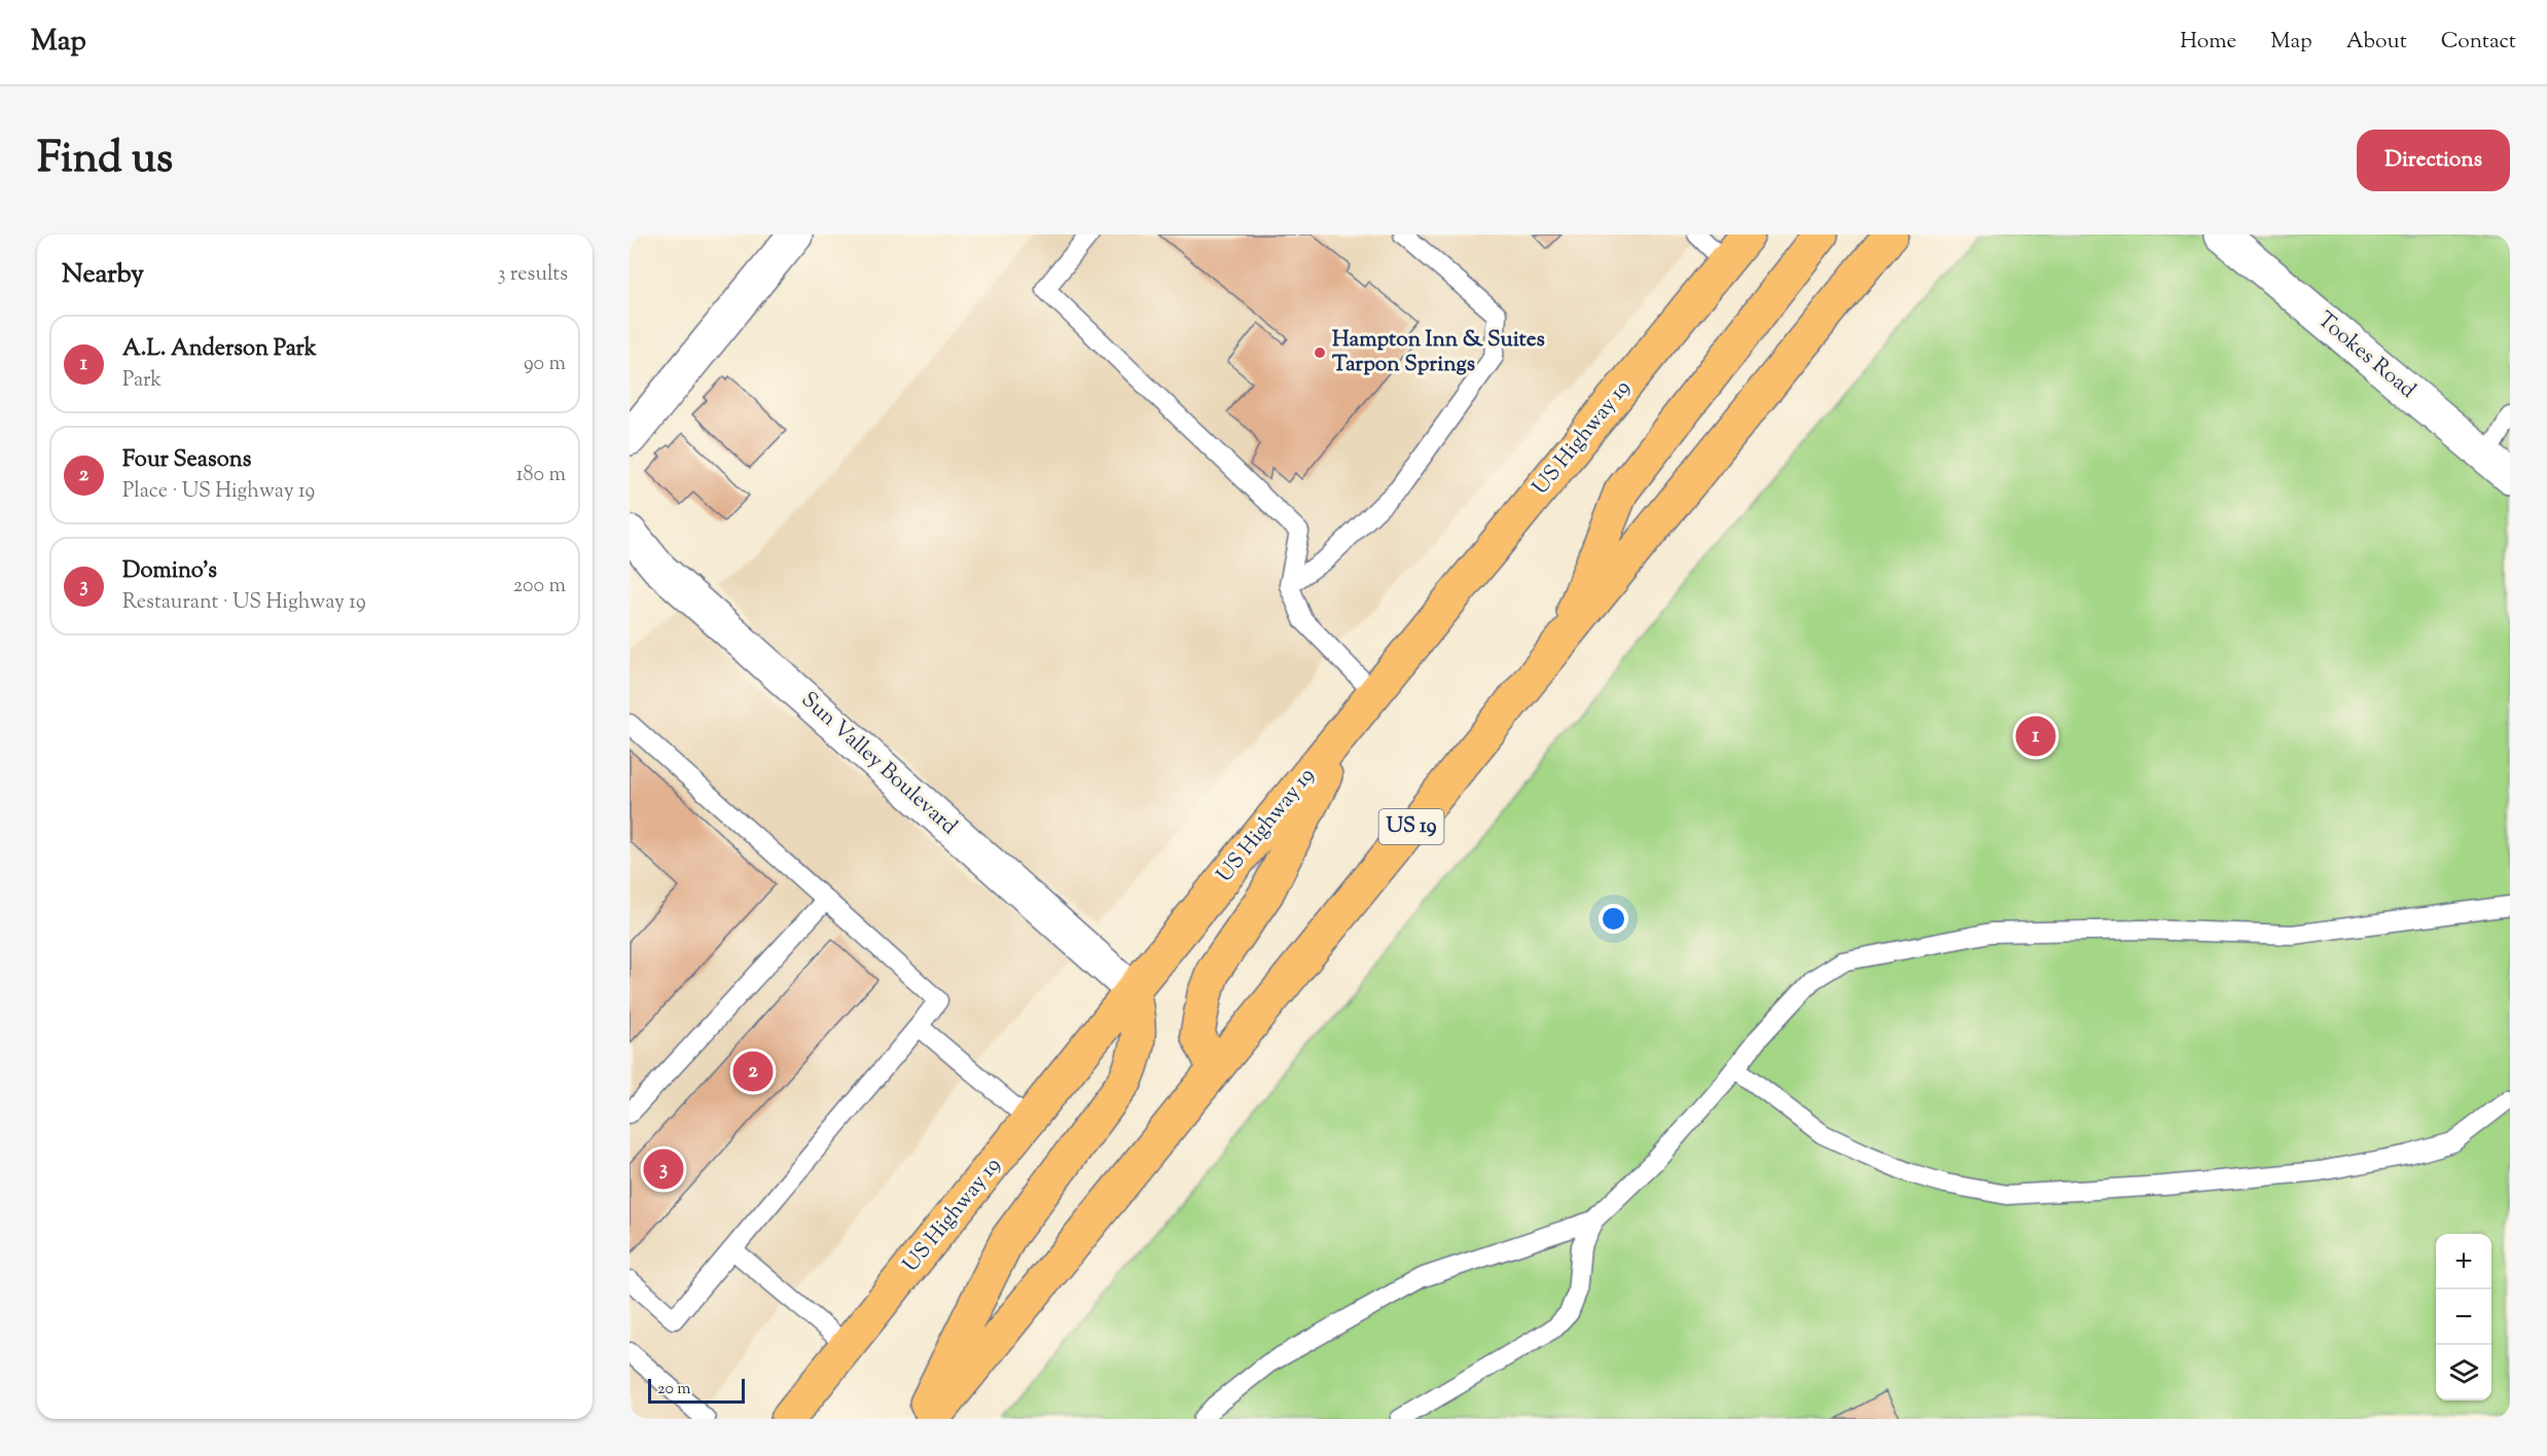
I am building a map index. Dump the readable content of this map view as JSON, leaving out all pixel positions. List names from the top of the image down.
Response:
{
  "streets": {
    "highway": ["US Highway 19", "US 19"],
    "street": ["Tookes Road", "Sun Valley Boulevard"]
  },
  "crossings": [
    ["US Highway 19", "Sun Valley Boulevard"]
  ],
  "places": ["Hampton Inn & Suites Tarpon Springs"],
  "scale_bar": "20 m",
  "page": {
    "header": "Map",
    "nav": [
      "Home",
      "Map",
      "About",
      "Contact"
    ],
    "title": "Find us",
    "buttons": "Directions",
    "heading": ["Nearby", "3 results"],
    "list": [
      {
        "mark": "1",
        "name": "A.L. Anderson Park",
        "note": "Park",
        "value": "90 m"
      },
      {
        "mark": "2",
        "name": "Four Seasons",
        "note": "Place · US Highway 19",
        "value": "180 m"
      },
      {
        "mark": "3",
        "name": "Domino's",
        "note": "Restaurant · US Highway 19",
        "value": "200 m"
      }
    ],
    "pins": ["1", "2", "3"],
    "map_buttons": ["+", "−"],
    "scale": "20 m"
  }
}
